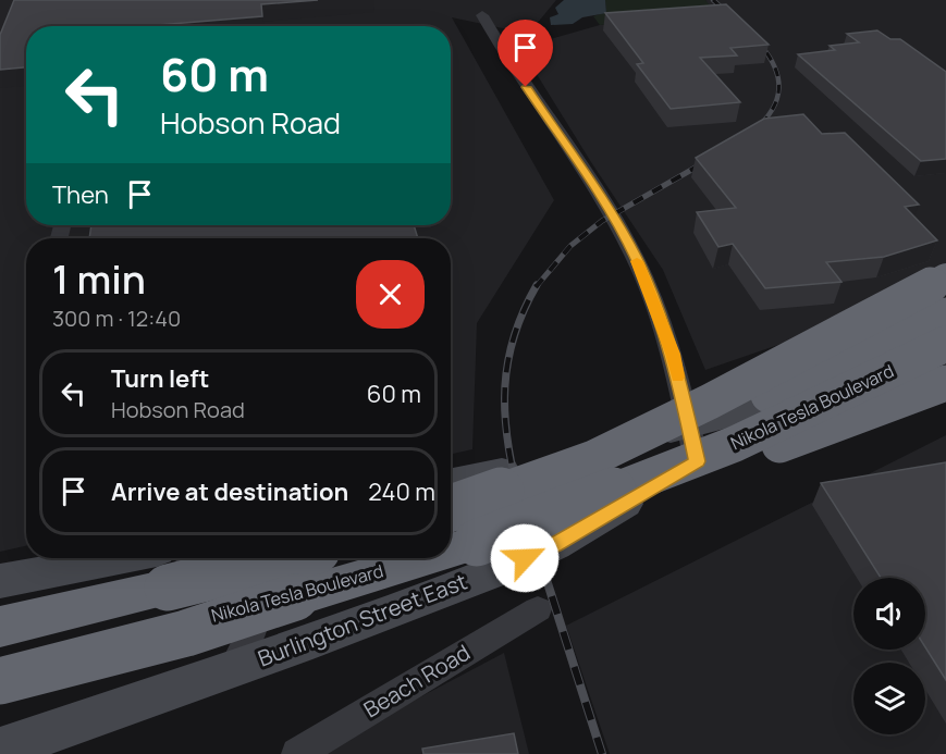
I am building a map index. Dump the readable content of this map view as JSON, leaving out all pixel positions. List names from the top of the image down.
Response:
{
  "streets": {
    "highway": ["Nikola Tesla Boulevard"],
    "main road": ["Burlington Street East"],
    "street": ["Beach Road"]
  },
  "page": {
    "turn": ["60 m", "Hobson Road"],
    "then": "Then",
    "heading": ["1 min", "300 m · 12:40"],
    "list": [
      {
        "name": "Turn left",
        "note": "Hobson Road",
        "value": "60 m"
      },
      {
        "name": "Arrive at destination",
        "value": "240 m"
      }
    ]
  }
}
